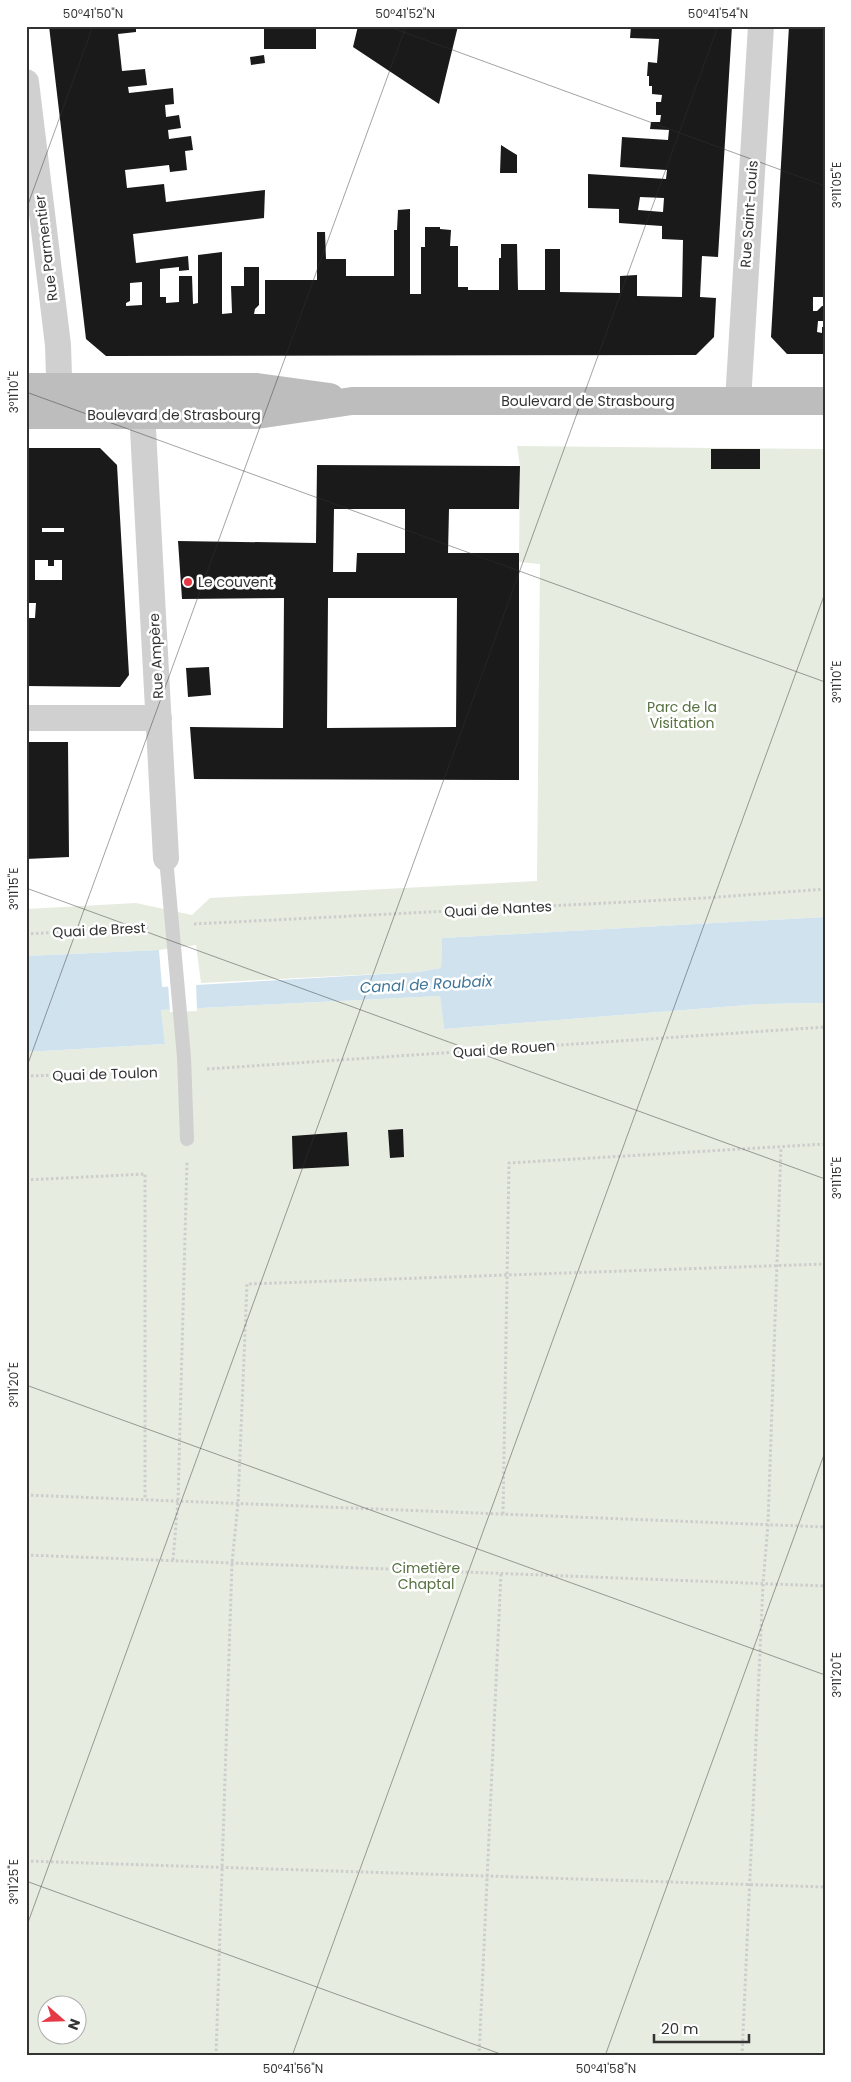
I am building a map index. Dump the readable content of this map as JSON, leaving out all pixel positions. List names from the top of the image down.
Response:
{
  "streets": {
    "main road": ["Boulevard de Strasbourg"],
    "street": ["Rue Saint-Louis", "Rue Parmentier", "Rue Ampère"],
    "path": [
      "Quai de Nantes",
      "Quai de Brest",
      "Quai de Rouen",
      "Quai de Toulon"
    ]
  },
  "crossings": [
    ["Rue Saint-Louis", "Boulevard de Strasbourg"],
    ["Rue Parmentier", "Boulevard de Strasbourg"],
    ["Boulevard de Strasbourg", "Rue Ampère"],
    ["Rue Ampère", "Quai de Nantes"],
    ["Rue Ampère", "Quai de Brest"],
    ["Rue Ampère", "Quai de Rouen"],
    ["Rue Ampère", "Quai de Toulon"],
    ["Quai de Nantes", "Quai de Brest"],
    ["Quai de Rouen", "Quai de Toulon"]
  ],
  "water": ["Canal de Roubaix"],
  "parks": ["Parc de la Visitation", "Cimetière Chaptal"],
  "places": ["Le couvent"],
  "scale_bar": "20 m",
  "north": "right",
  "coordinates": [
    "50°41'50\"N",
    "50°41'52\"N",
    "50°41'54\"N",
    "3°11'05\"E",
    "3°11'10\"E",
    "3°11'15\"E",
    "3°11'20\"E",
    "3°11'25\"E",
    "50°41'56\"N",
    "50°41'58\"N"
  ]
}
